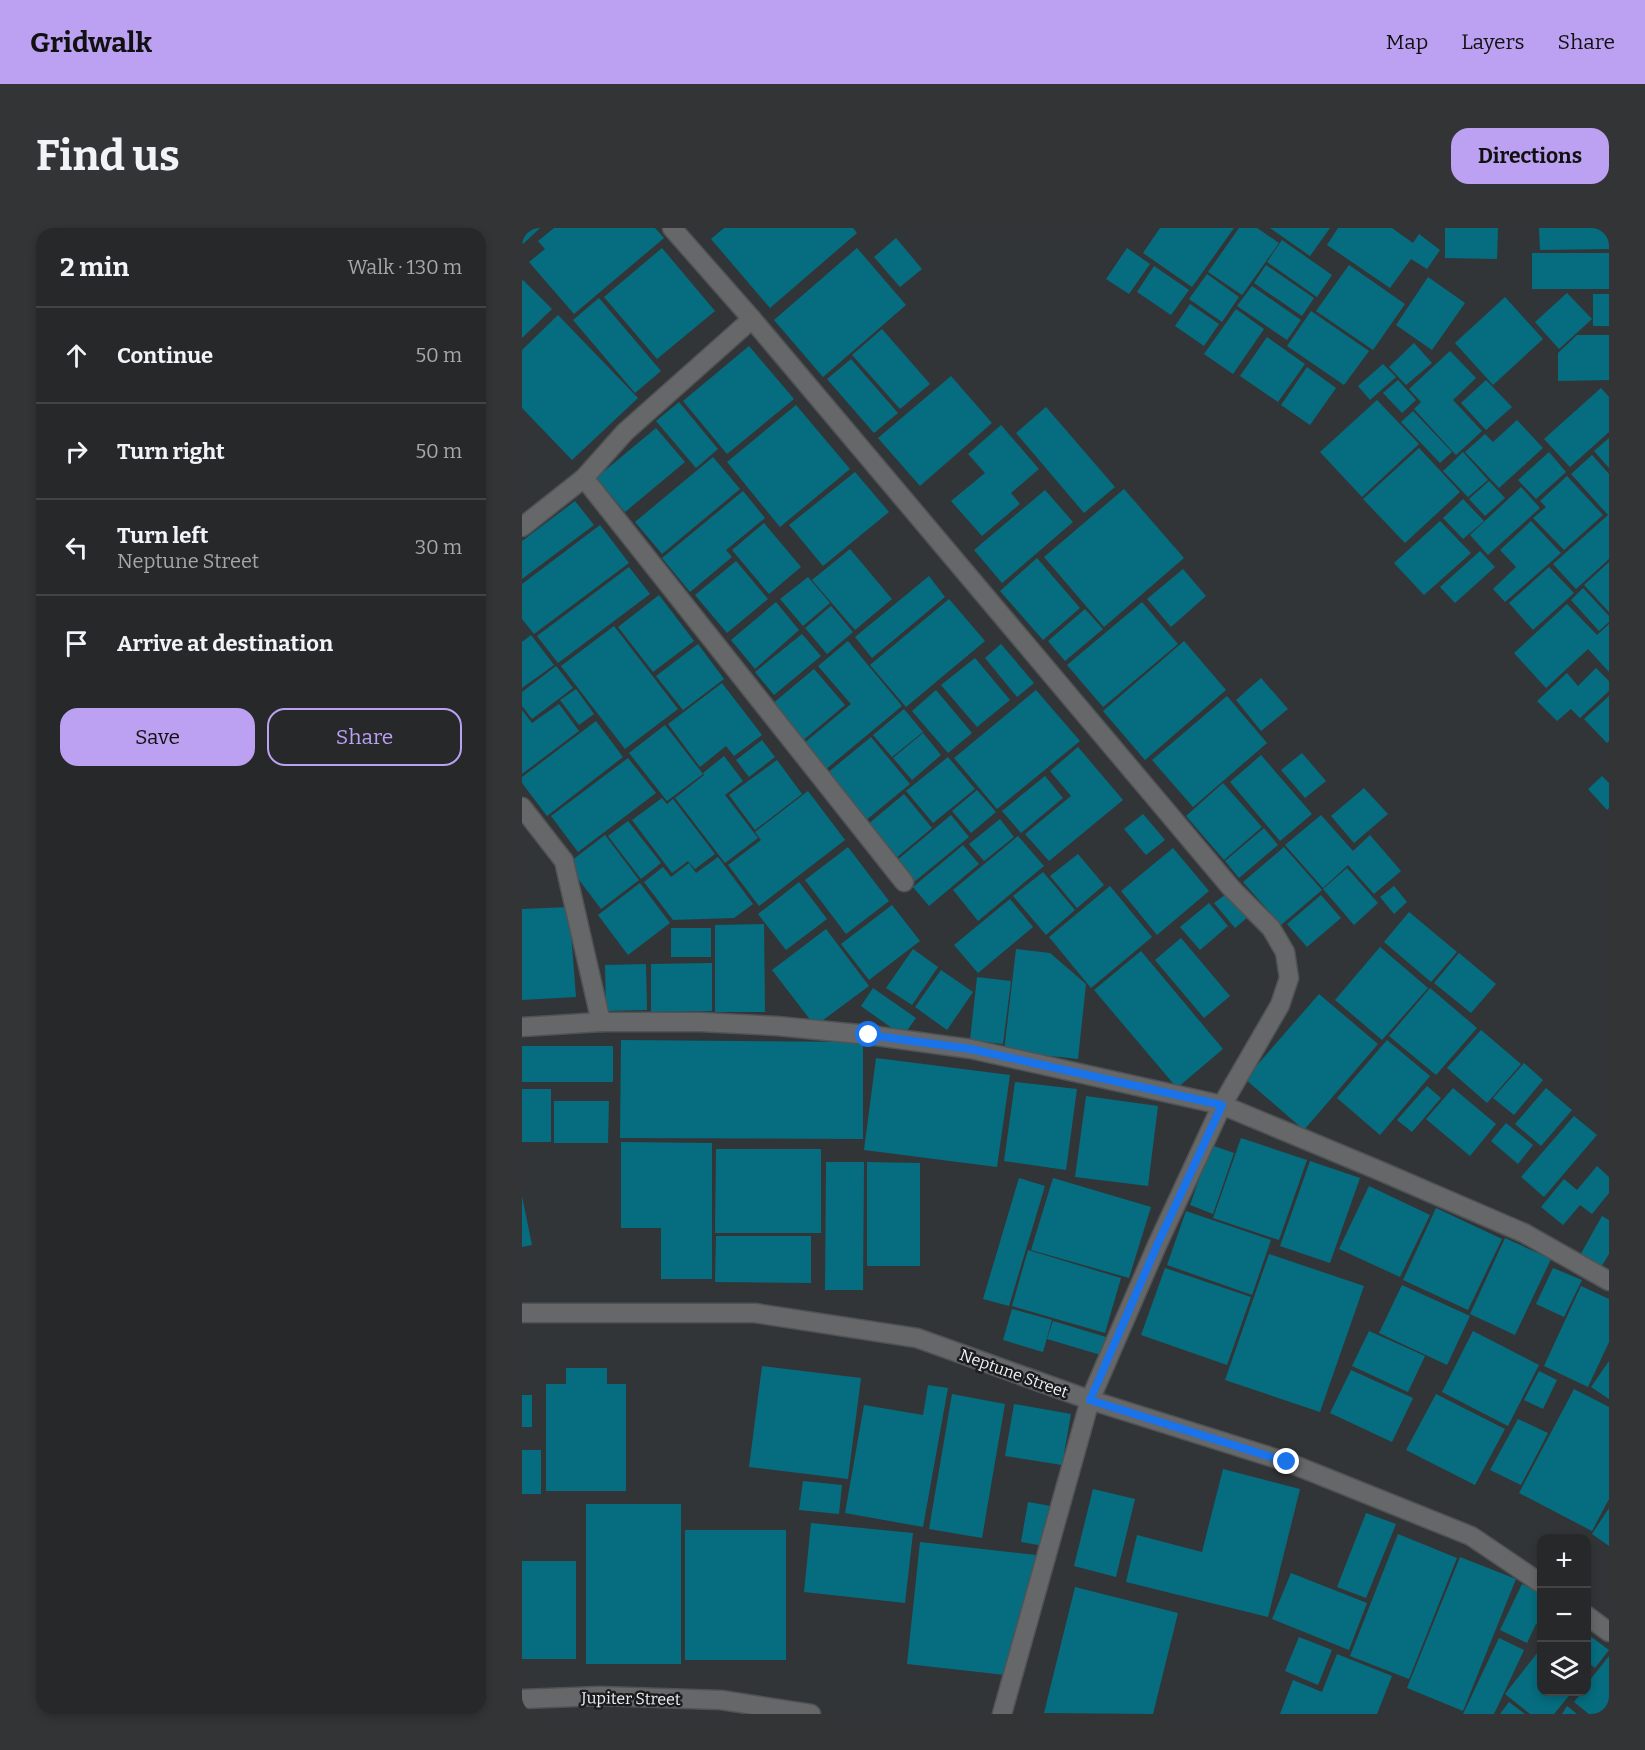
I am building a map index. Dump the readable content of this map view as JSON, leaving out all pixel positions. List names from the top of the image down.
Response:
{
  "streets": {
    "street": ["Neptune Street", "Jupiter Street"]
  },
  "page": {
    "header": "Gridwalk",
    "nav": ["Map", "Layers", "Share"],
    "buttons": [
      "Directions",
      ["Save", "Share"]
    ],
    "title": "Find us",
    "heading": ["2 min", "Walk · 130 m"],
    "list": [
      ["Continue", "50 m"],
      ["Turn right", "50 m"],
      ["Turn left", "Neptune Street", "30 m"],
      "Arrive at destination"
    ],
    "map_buttons": ["+", "−"]
  }
}
